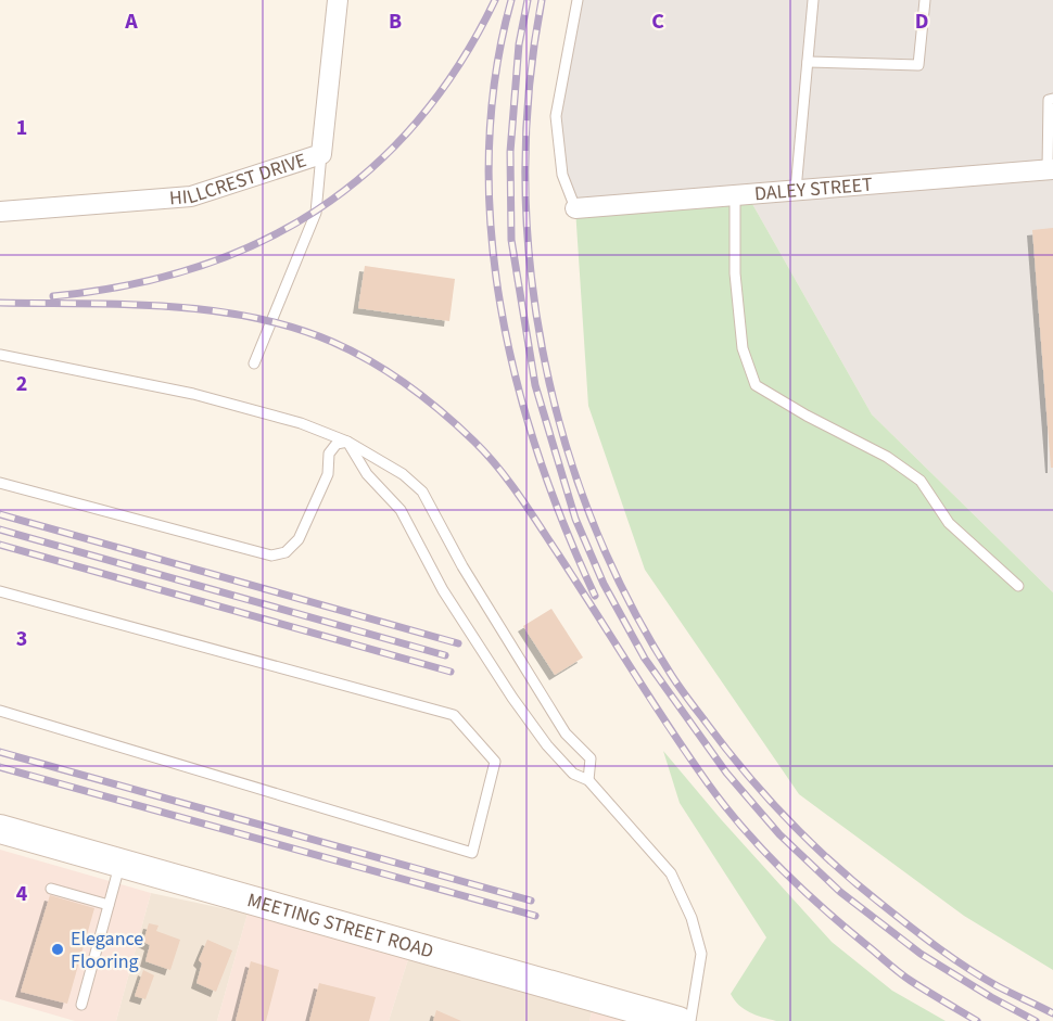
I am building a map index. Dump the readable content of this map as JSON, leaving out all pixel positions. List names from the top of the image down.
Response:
{
  "streets": {
    "street": ["HILLCREST DRIVE", "DALEY STREET", "MEETING STREET ROAD"]
  },
  "places": ["Elegance Flooring"],
  "grid": {
    "columns": [
      "A",
      "B",
      "C",
      "D"
    ],
    "rows": [
      "1",
      "2",
      "3",
      "4"
    ]
  }
}
